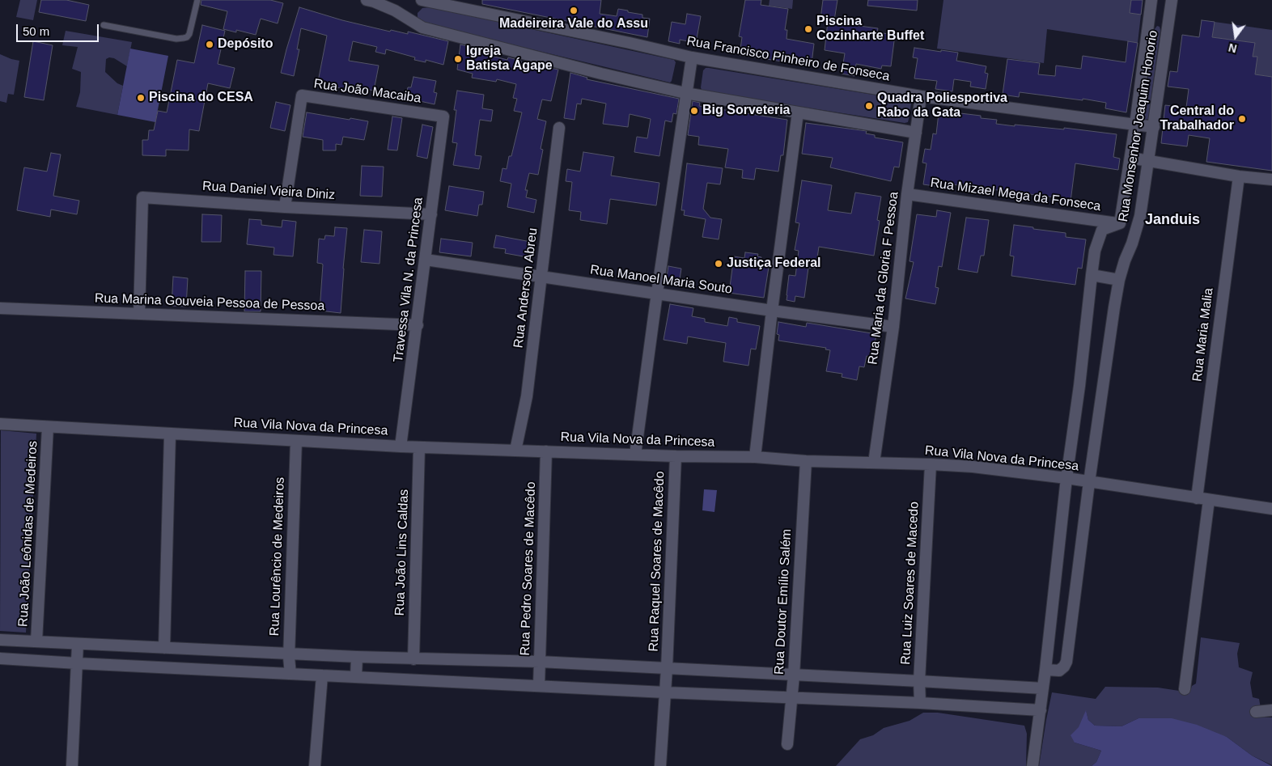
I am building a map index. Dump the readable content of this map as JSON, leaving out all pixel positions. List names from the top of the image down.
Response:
{
  "streets": {
    "street": [
      "Rua Francisco Pinheiro de Fonseca",
      "Rua João Macaiba",
      "Rua Monsenhor Joaquim Honorio",
      "Rua Daniel Vieira Diniz",
      "Rua Mizael Mega da Fonseca",
      "Rua Maria da Gloria F Pessoa",
      "Travessa Vila N. da Princesa",
      "Rua Manoel Maria Souto",
      "Rua Anderson Abreu",
      "Rua Marina Gouveia Pessoa de Pessoa",
      "Rua Maria Malia",
      "Rua Vila Nova da Princesa",
      "Rua João Leônidas de Medeiros",
      "Rua João Lins Caldas",
      "Rua Lourêncio de Medeiros",
      "Rua Raquel Soares de Macêdo",
      "Rua Pedro Soares de Macêdo",
      "Rua Luiz Soares de Macedo",
      "Rua Doutor Emílio Salém"
    ]
  },
  "crossings": [
    ["Rua Francisco Pinheiro de Fonseca", "Rua Monsenhor Joaquim Honorio"],
    ["Rua Francisco Pinheiro de Fonseca", "Rua Maria da Gloria F Pessoa"],
    ["Rua João Macaiba", "Rua Daniel Vieira Diniz"],
    ["Rua João Macaiba", "Travessa Vila N. da Princesa"],
    ["Rua Monsenhor Joaquim Honorio", "Rua Mizael Mega da Fonseca"],
    ["Rua Monsenhor Joaquim Honorio", "Rua Vila Nova da Princesa"],
    ["Rua Daniel Vieira Diniz", "Travessa Vila N. da Princesa"],
    ["Rua Daniel Vieira Diniz", "Rua Marina Gouveia Pessoa de Pessoa"],
    ["Rua Mizael Mega da Fonseca", "Rua Maria da Gloria F Pessoa"],
    ["Rua Maria da Gloria F Pessoa", "Rua Manoel Maria Souto"],
    ["Rua Maria da Gloria F Pessoa", "Rua Vila Nova da Princesa"],
    ["Travessa Vila N. da Princesa", "Rua Manoel Maria Souto"],
    ["Travessa Vila N. da Princesa", "Rua Marina Gouveia Pessoa de Pessoa"],
    ["Travessa Vila N. da Princesa", "Rua Vila Nova da Princesa"],
    ["Rua Manoel Maria Souto", "Rua Anderson Abreu"],
    ["Rua Anderson Abreu", "Rua Vila Nova da Princesa"],
    ["Rua Maria Malia", "Rua Vila Nova da Princesa"],
    ["Rua Vila Nova da Princesa", "Rua João Leônidas de Medeiros"],
    ["Rua Vila Nova da Princesa", "Rua João Lins Caldas"],
    ["Rua Vila Nova da Princesa", "Rua Lourêncio de Medeiros"],
    ["Rua Vila Nova da Princesa", "Rua Raquel Soares de Macêdo"],
    ["Rua Vila Nova da Princesa", "Rua Pedro Soares de Macêdo"],
    ["Rua Vila Nova da Princesa", "Rua Luiz Soares de Macedo"],
    ["Rua Vila Nova da Princesa", "Rua Doutor Emílio Salém"]
  ],
  "districts": ["Janduis"],
  "places": [
    "Madeireira Vale do Assu",
    "Piscina Cozinharte Buffet",
    "Depósito",
    "Igreja Batista Ágape",
    "Piscina do CESA",
    "Quadra Poliesportiva Rabo da Gata",
    "Big Sorveteria",
    "Central do Trabalhador",
    "Justiça Federal"
  ],
  "scale_bar": "50 m",
  "north": "bottom"
}
